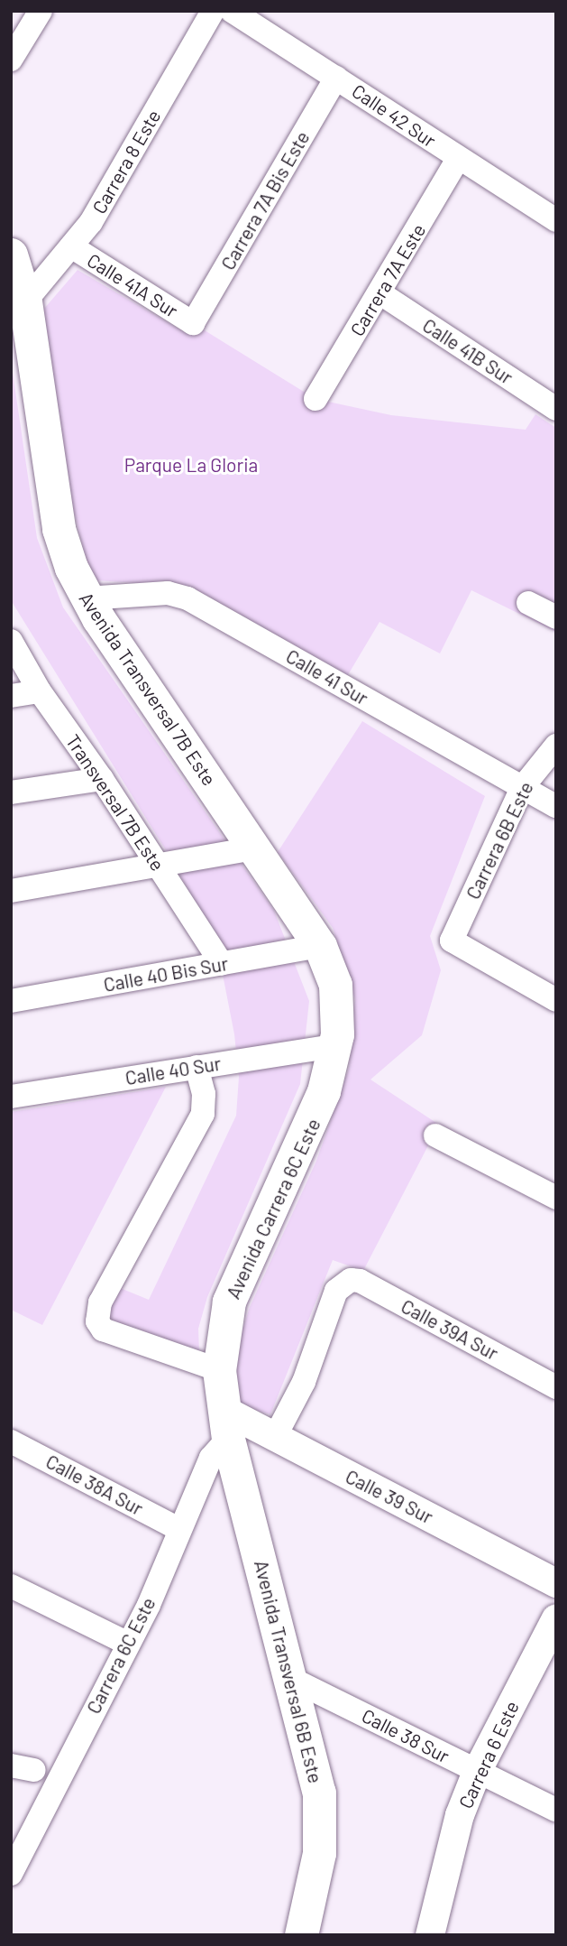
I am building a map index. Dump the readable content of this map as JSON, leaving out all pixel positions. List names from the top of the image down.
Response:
{
  "streets": {
    "main road": ["Avenida Transversal 7B Este", "Avenida Carrera 6C Este", "Avenida Transversal 6B Este"],
    "street": [
      "Calle 42 Sur",
      "Carrera 8 Este",
      "Carrera 7A Bis Este",
      "Carrera 7A Este",
      "Calle 41A Sur",
      "Calle 41B Sur",
      "Calle 41 Sur",
      "Transversal 7B Este",
      "Carrera 6B Este",
      "Calle 40 Bis Sur",
      "Calle 40 Sur",
      "Calle 39A Sur",
      "Calle 38A Sur",
      "Calle 39 Sur",
      "Carrera 6C Este",
      "Calle 38 Sur",
      "Carrera 6 Este"
    ]
  },
  "crossings": [
    ["Calle 42 Sur", "Carrera 7A Bis Este"],
    ["Calle 42 Sur", "Carrera 7A Este"],
    ["Carrera 8 Este", "Calle 41A Sur"],
    ["Carrera 8 Este", "Avenida Transversal 7B Este"],
    ["Carrera 7A Bis Este", "Calle 41A Sur"],
    ["Carrera 7A Este", "Calle 41B Sur"],
    ["Calle 41 Sur", "Avenida Transversal 7B Este"],
    ["Calle 41 Sur", "Carrera 6B Este"],
    ["Avenida Transversal 7B Este", "Calle 40 Bis Sur"],
    ["Avenida Transversal 7B Este", "Calle 40 Sur"],
    ["Avenida Transversal 7B Este", "Avenida Carrera 6C Este"],
    ["Transversal 7B Este", "Calle 40 Bis Sur"],
    ["Calle 40 Sur", "Avenida Carrera 6C Este"],
    ["Avenida Carrera 6C Este", "Calle 39 Sur"],
    ["Avenida Carrera 6C Este", "Carrera 6C Este"],
    ["Avenida Carrera 6C Este", "Avenida Transversal 6B Este"],
    ["Calle 39A Sur", "Calle 39 Sur"],
    ["Calle 38A Sur", "Carrera 6C Este"],
    ["Calle 39 Sur", "Carrera 6C Este"],
    ["Calle 39 Sur", "Avenida Transversal 6B Este"],
    ["Carrera 6C Este", "Avenida Transversal 6B Este"],
    ["Avenida Transversal 6B Este", "Calle 38 Sur"],
    ["Calle 38 Sur", "Carrera 6 Este"]
  ],
  "parks": ["Parque La Gloria"]
}
